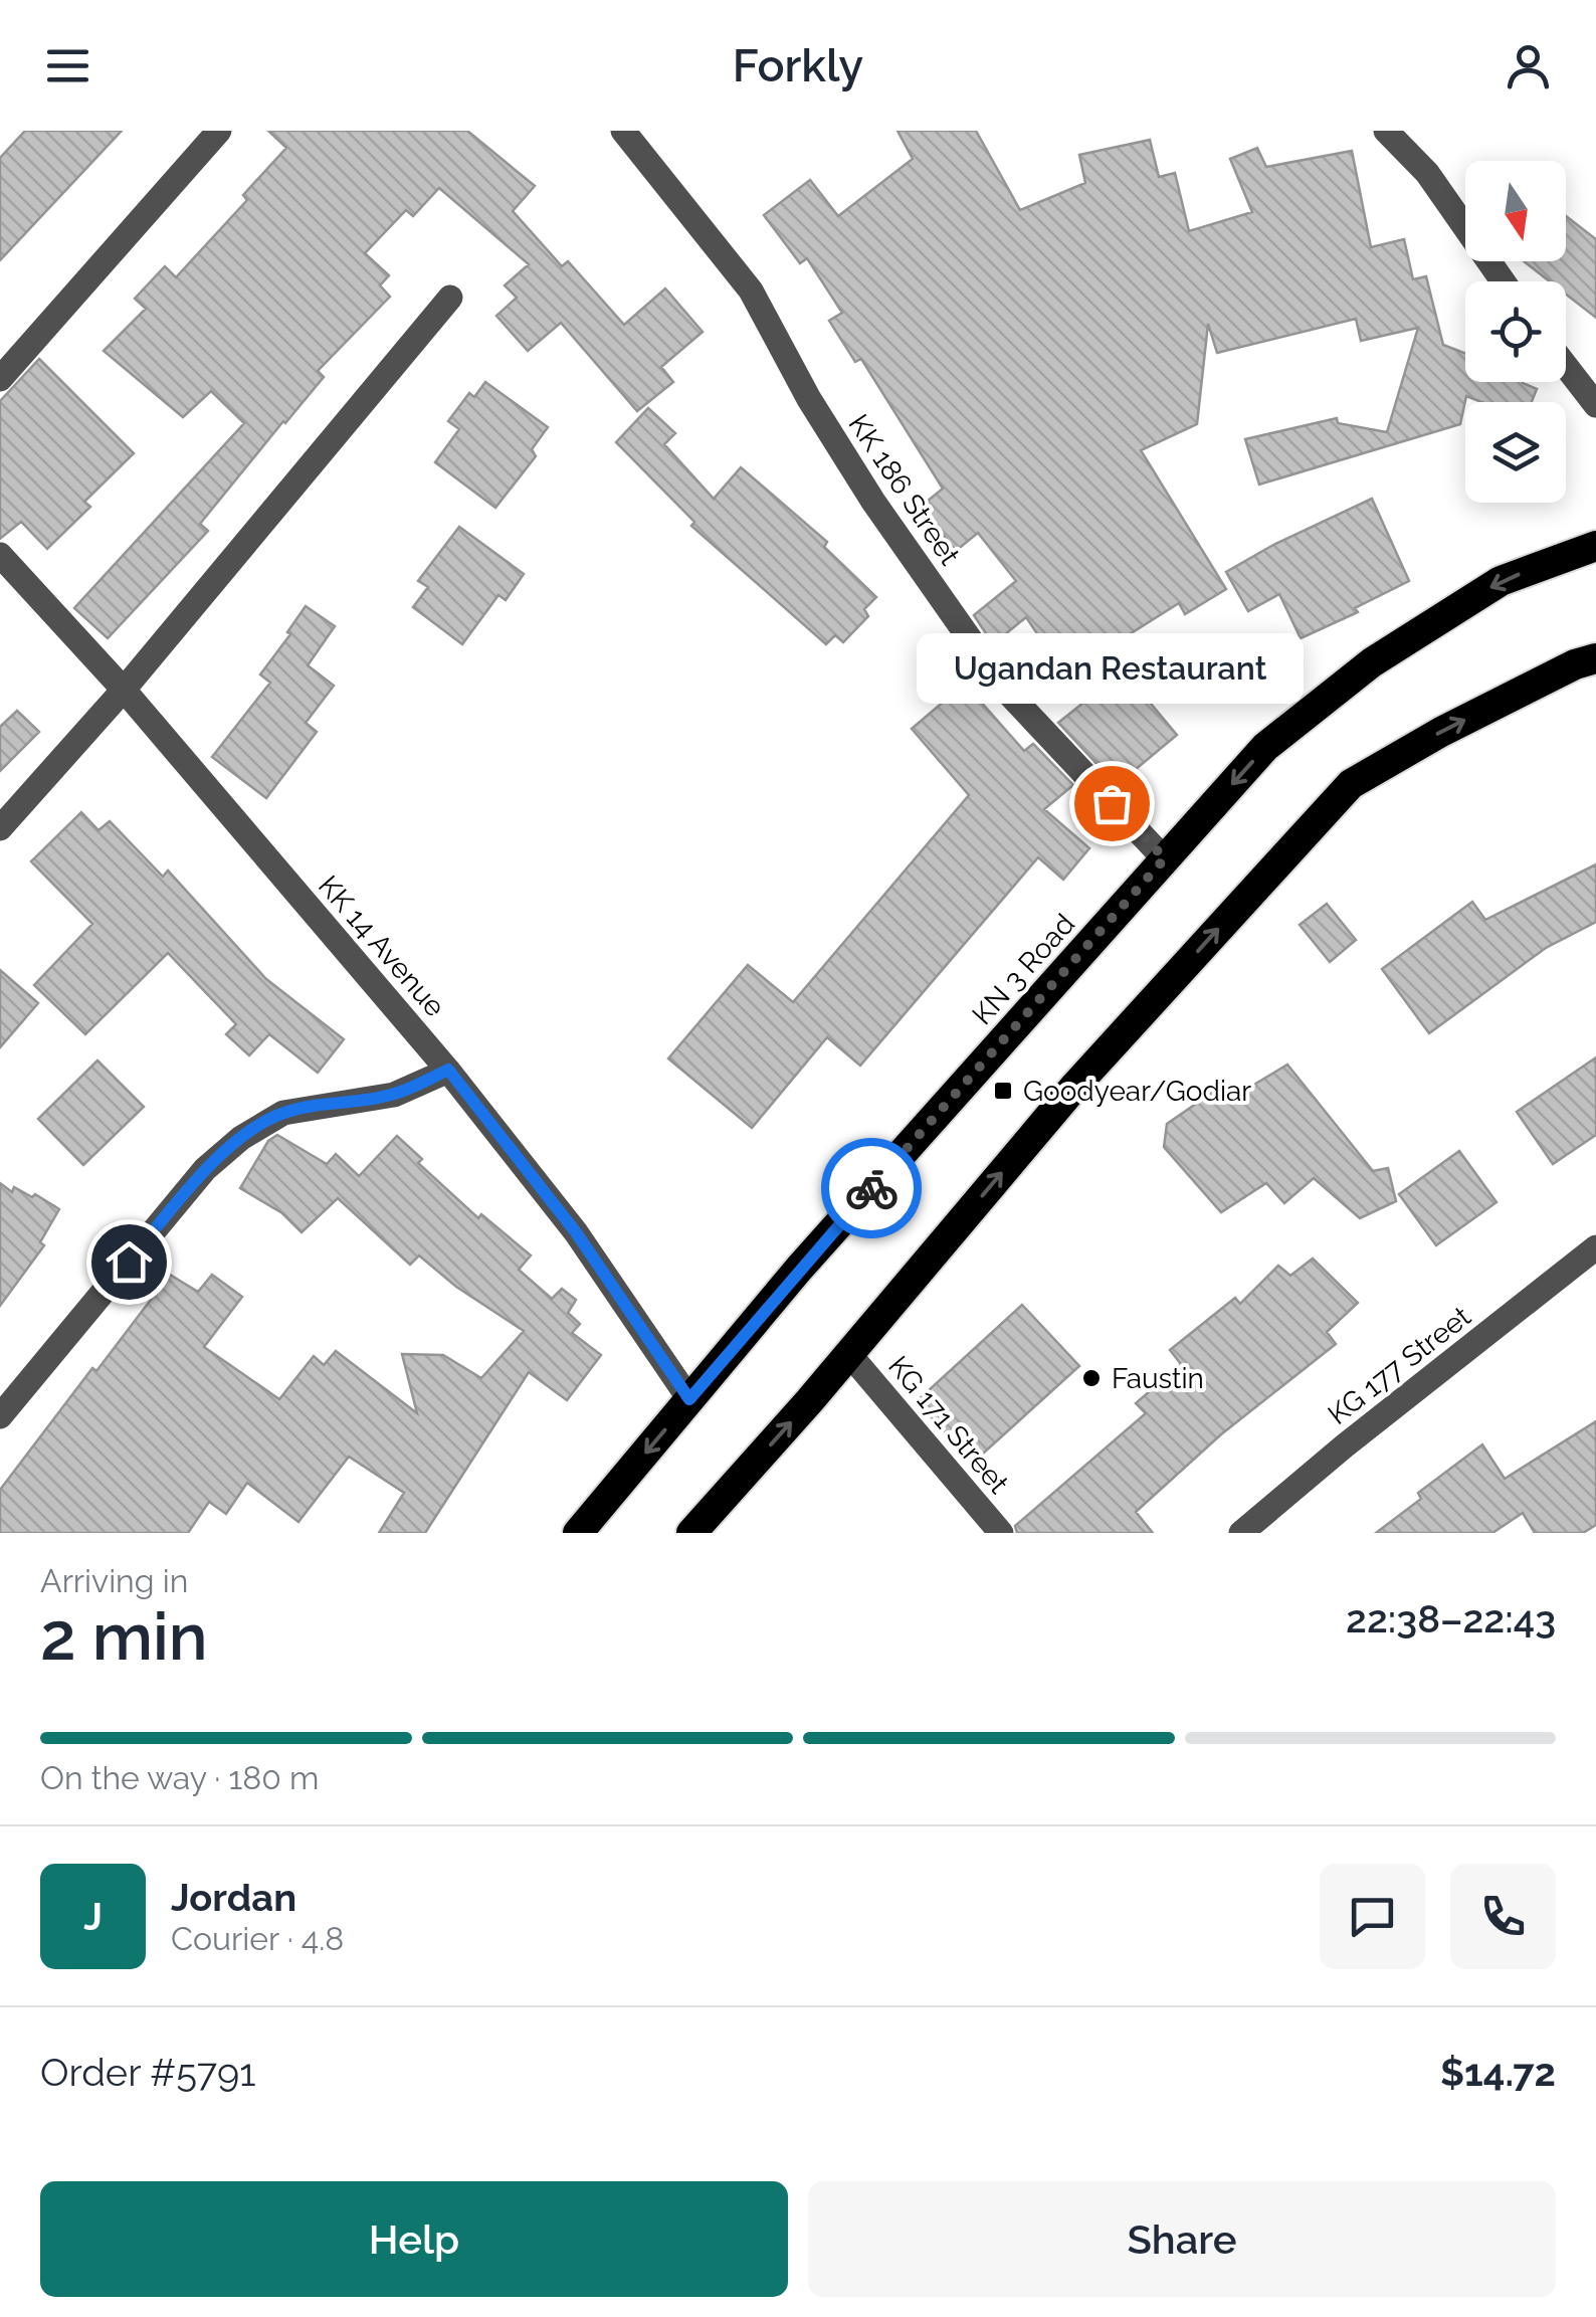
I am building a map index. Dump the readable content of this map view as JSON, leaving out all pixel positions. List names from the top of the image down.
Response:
{
  "streets": {
    "highway": ["KN 3 Road"],
    "street": [
      "KK 186 Street",
      "KK 14 Avenue",
      "KG 177 Street",
      "KG 171 Street"
    ]
  },
  "crossings": [
    ["KK 186 Street", "KN 3 Road"],
    ["KK 14 Avenue", "KN 3 Road"]
  ],
  "places": {
    "other": ["Ugandan Restaurant", "Faustin"],
    "transit": ["Goodyear/Godiar"]
  },
  "north": "bottom",
  "page": {
    "header": "Forkly",
    "bubble": "Ugandan Restaurant",
    "heading": ["2 min", "Arriving in", "22:38–22:43"],
    "panel": [
      "Jordan",
      "Courier · 4.8",
      "Order #5791",
      "$14.72"
    ],
    "bar": "On the way · 180 m",
    "round": "J",
    "buttons": ["Help", "Share"]
  }
}
